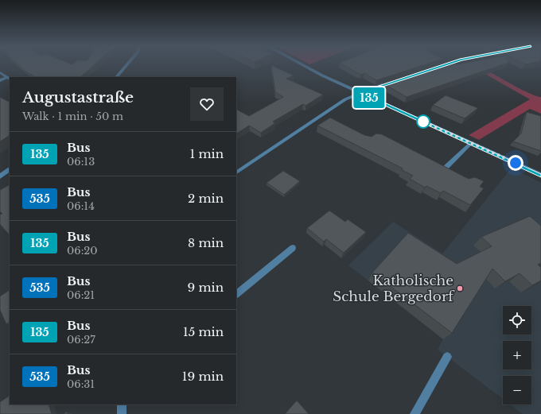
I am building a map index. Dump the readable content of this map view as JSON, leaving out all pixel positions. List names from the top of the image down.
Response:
{
  "places": ["Katholische Schule Bergedorf"],
  "lines": ["bus line 135"],
  "page": {
    "on_map": "135",
    "heading": ["Augustastraße", "Walk · 1 min · 50 m"],
    "list": [
      {
        "mark": "135",
        "name": "Bus",
        "note": "06:13",
        "value": "1 min"
      },
      {
        "mark": "535",
        "name": "Bus",
        "note": "06:14",
        "value": "2 min"
      },
      {
        "mark": "135",
        "name": "Bus",
        "note": "06:20",
        "value": "8 min"
      },
      {
        "mark": "535",
        "name": "Bus",
        "note": "06:21",
        "value": "9 min"
      },
      {
        "mark": "135",
        "name": "Bus",
        "note": "06:27",
        "value": "15 min"
      },
      {
        "mark": "535",
        "name": "Bus",
        "note": "06:31",
        "value": "19 min"
      }
    ],
    "map_buttons": ["+", "−"]
  }
}
